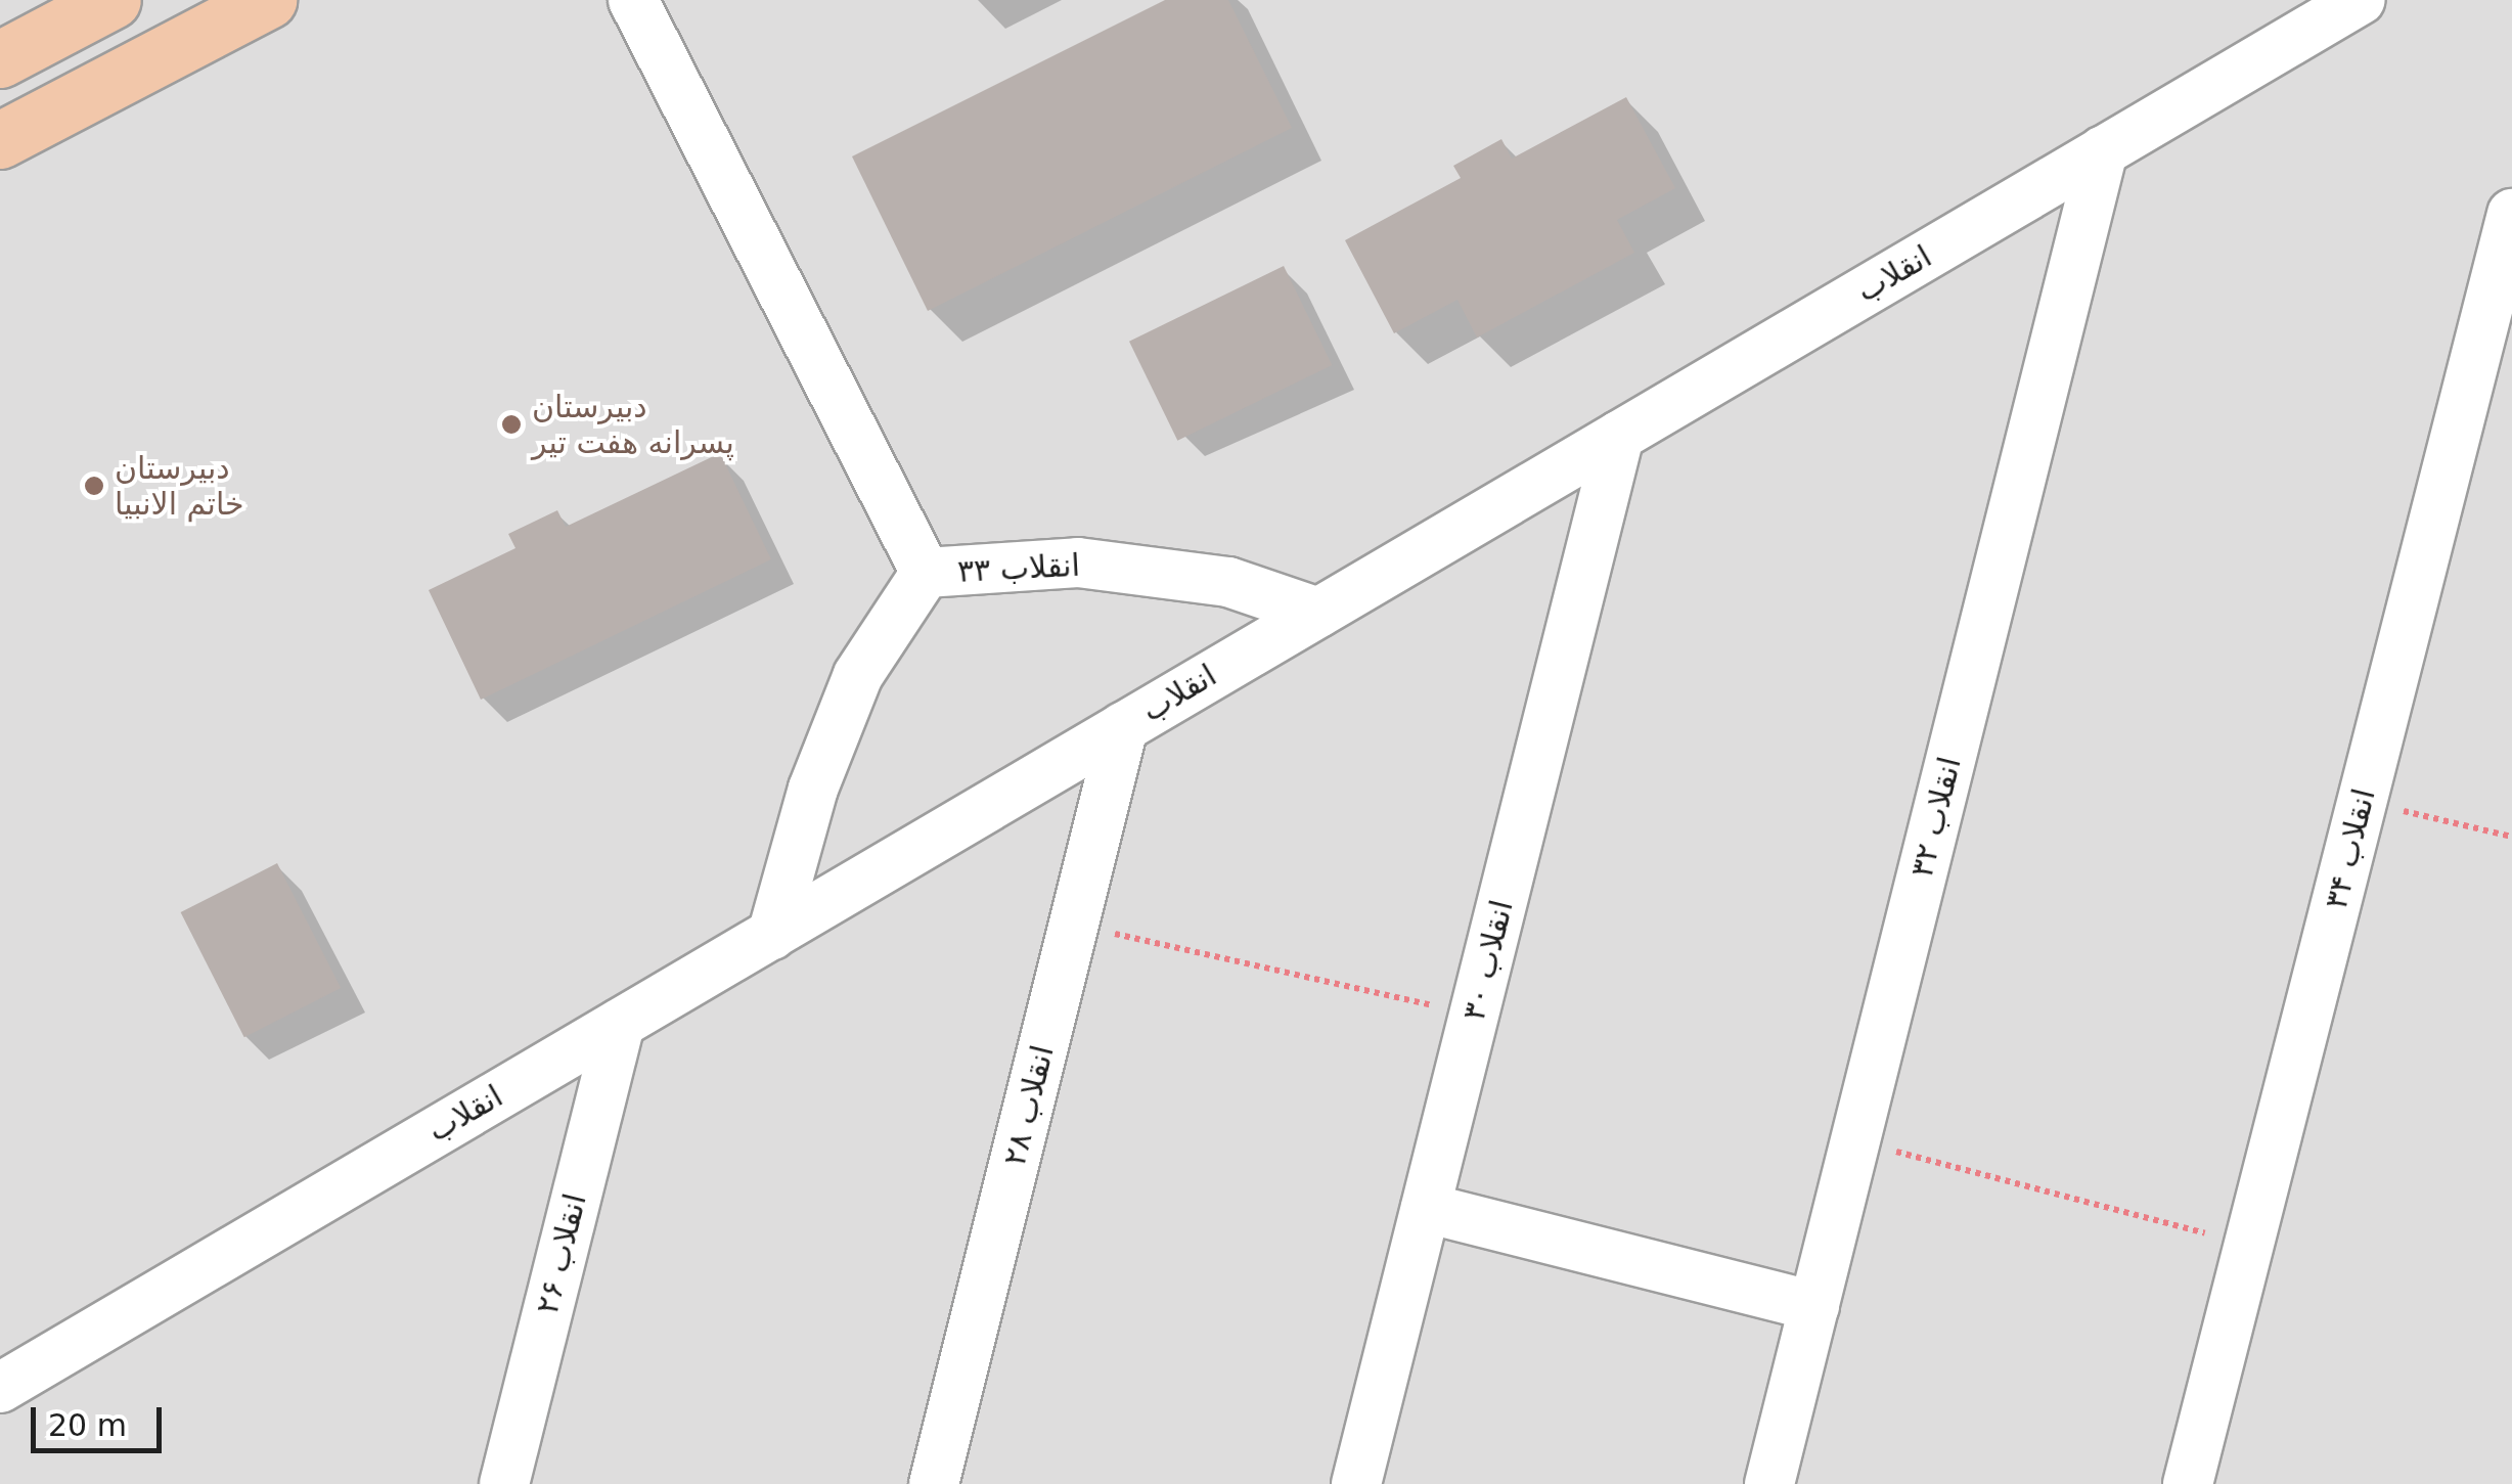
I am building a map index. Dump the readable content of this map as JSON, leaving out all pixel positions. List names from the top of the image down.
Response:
{
  "streets": {
    "street": [
      "انقلاب",
      "انقلاب ۳۳",
      "انقلاب ۳۲",
      "انقلاب ۳۴",
      "انقلاب ۳۰",
      "انقلاب ۲۸",
      "انقلاب ۲۶"
    ]
  },
  "crossings": [
    ["انقلاب", "انقلاب ۳۳"],
    ["انقلاب", "انقلاب ۳۲"],
    ["انقلاب", "انقلاب ۳۰"],
    ["انقلاب", "انقلاب ۲۸"],
    ["انقلاب", "انقلاب ۲۶"]
  ],
  "places": ["دبیرستان پسرانه هفت تیر", "دبیرستان خاتم الانبیا"],
  "scale_bar": "20 m"
}
